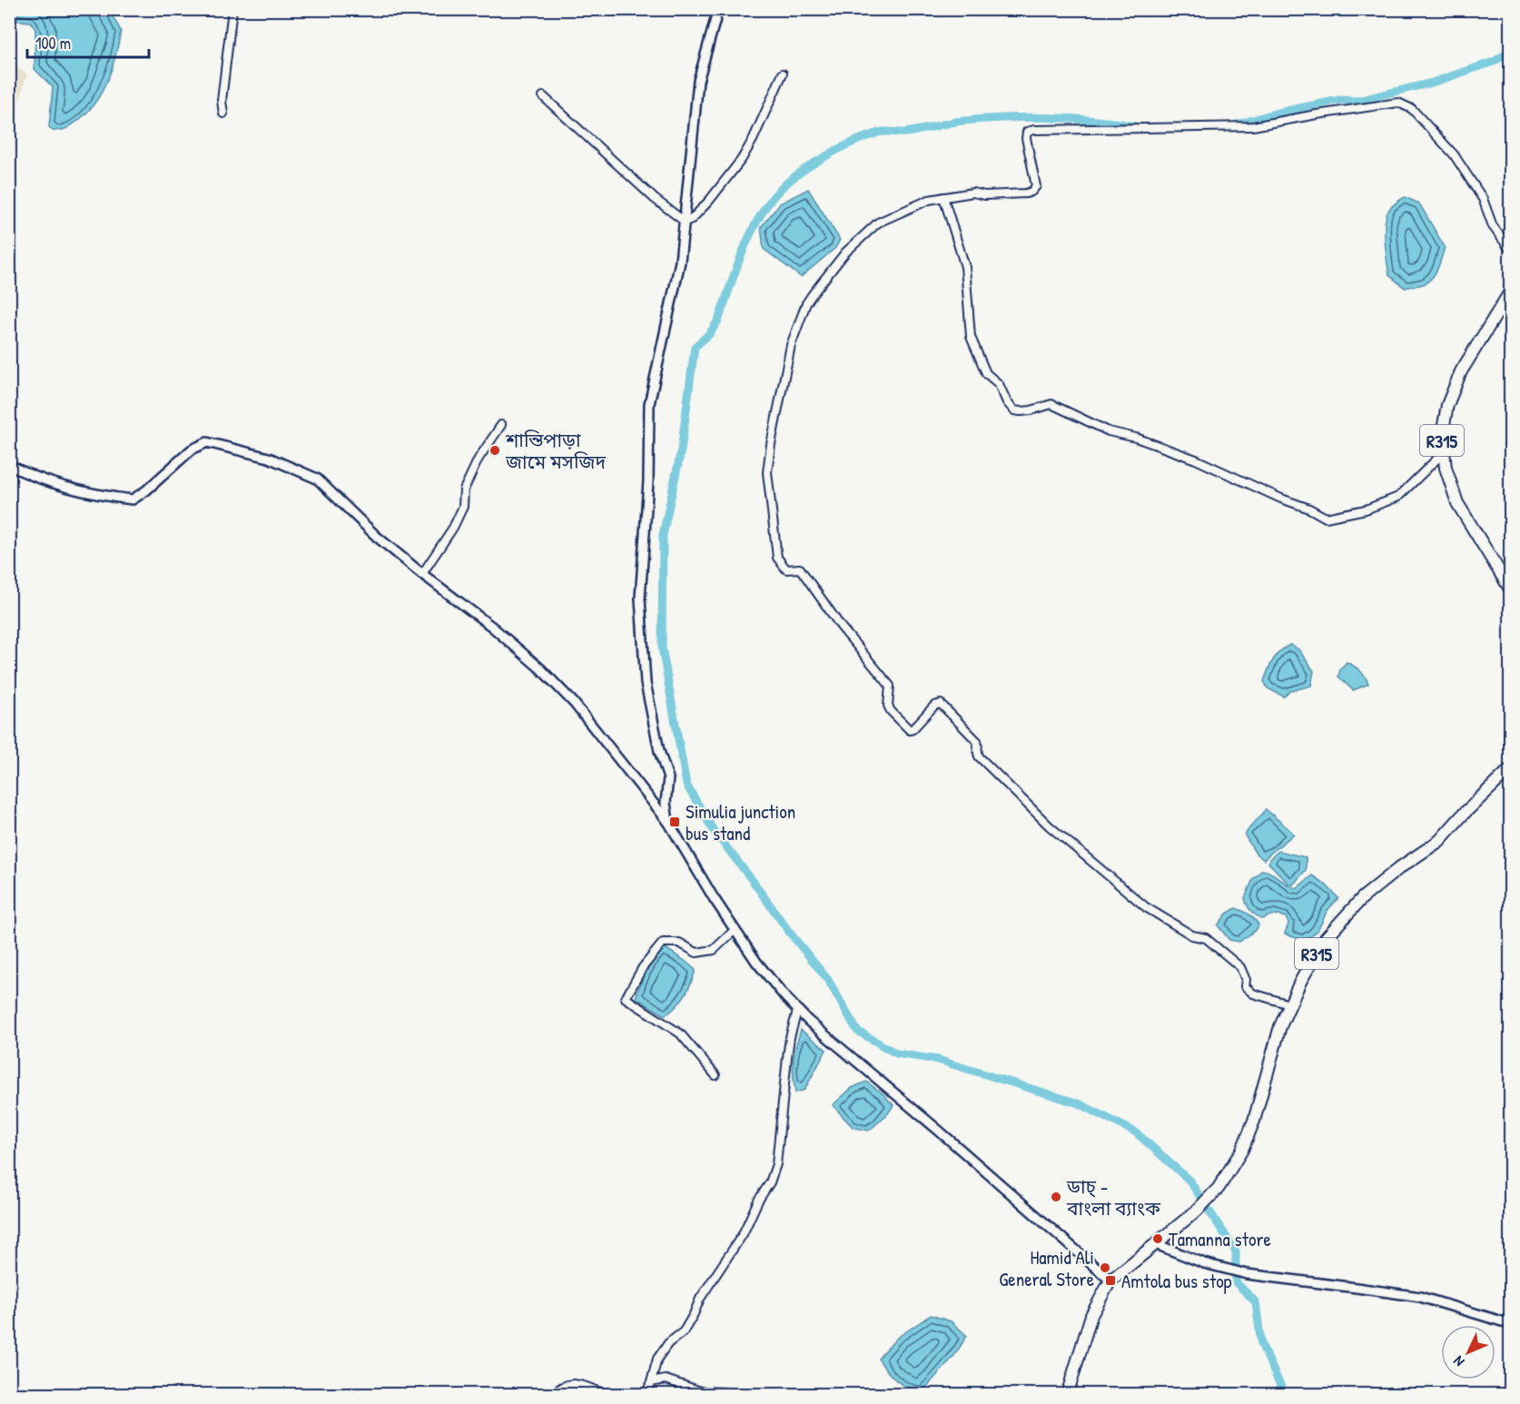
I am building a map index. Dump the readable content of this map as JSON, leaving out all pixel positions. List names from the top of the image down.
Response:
{
  "streets": {
    "main road": ["R315"]
  },
  "places": {
    "other": [
      "শান্তিপাড়া জামে মসজিদ",
      "ডাচ্ - বাংলা ব্যাংক",
      "Tamanna store",
      "Hamid Ali General Store"
    ],
    "transit": ["Simulia junction bus stand", "Amtola bus stop"]
  },
  "scale_bar": "100 m",
  "north": "bottom left"
}
